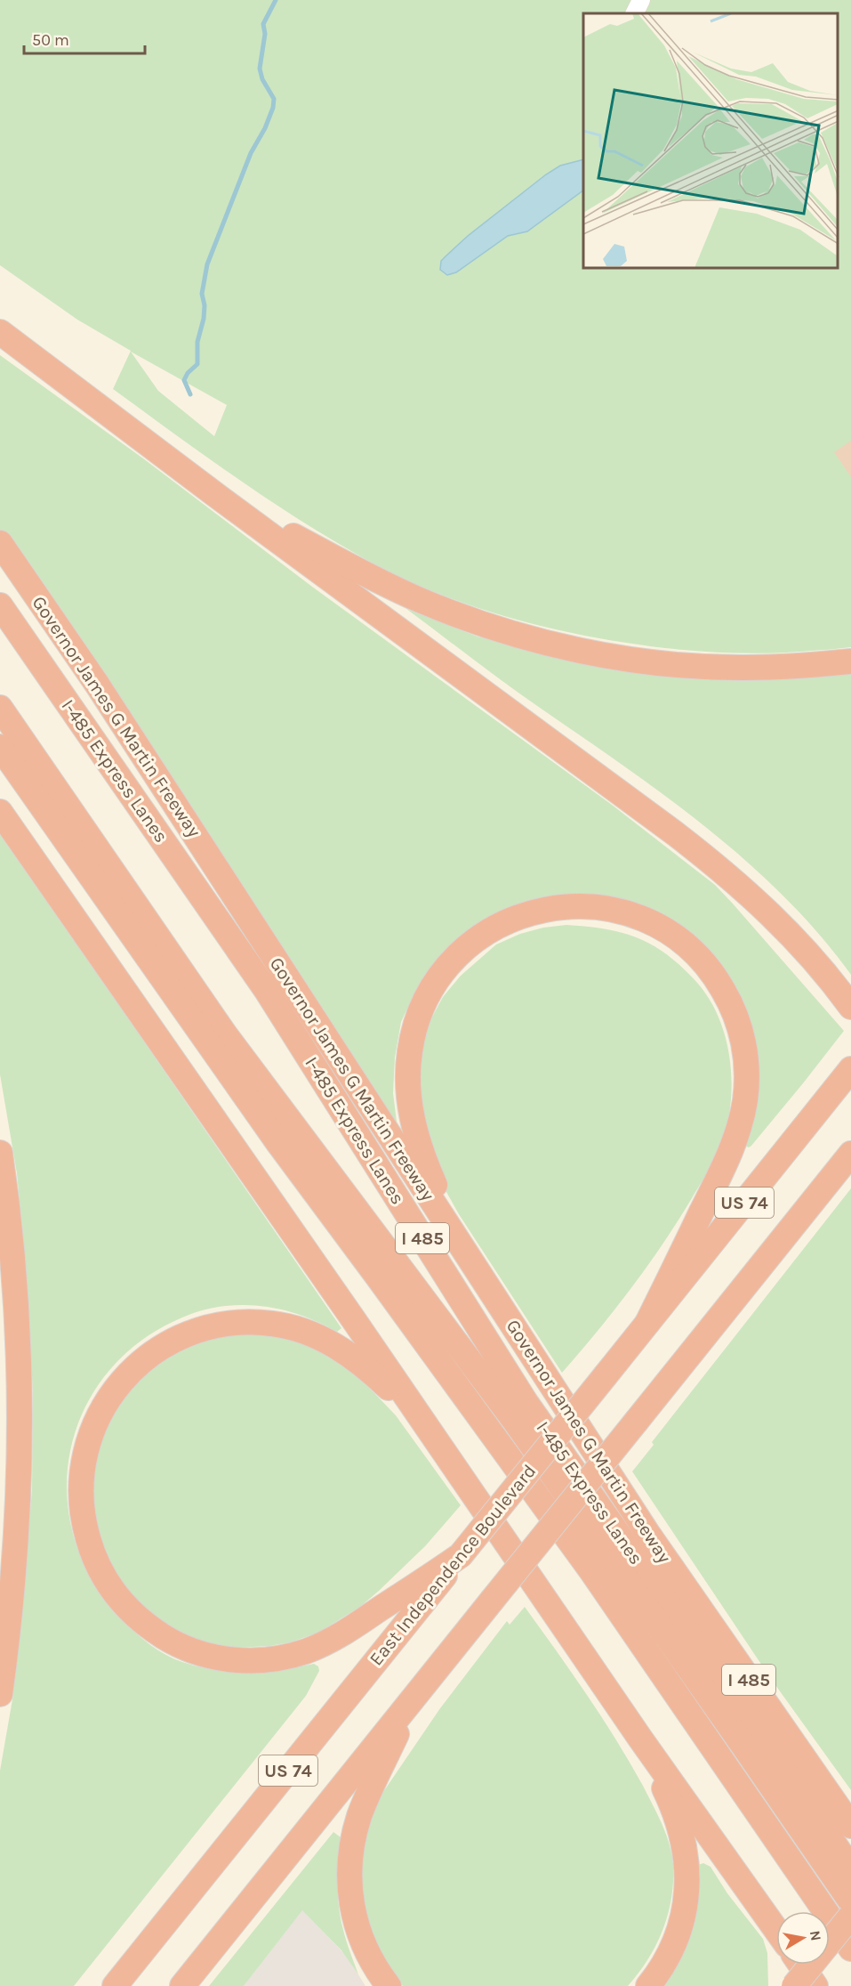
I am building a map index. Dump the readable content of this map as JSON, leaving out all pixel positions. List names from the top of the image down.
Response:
{
  "streets": {
    "highway": [
      "Governor James G Martin Freeway",
      "I-485 Express Lanes",
      "US 74",
      "I 485",
      "East Independence Boulevard"
    ]
  },
  "scale_bar": "50 m",
  "north": "right"
}
